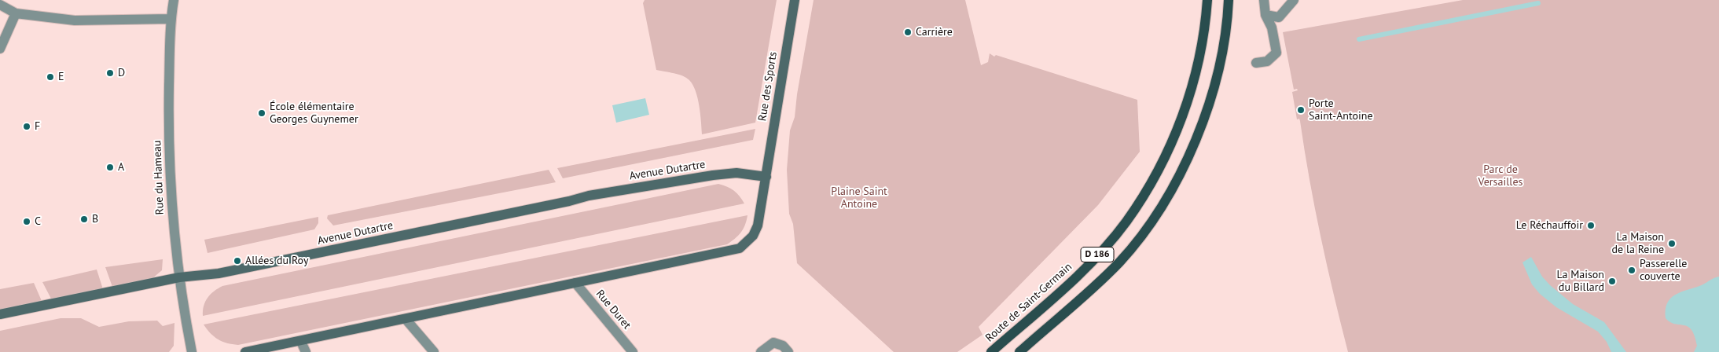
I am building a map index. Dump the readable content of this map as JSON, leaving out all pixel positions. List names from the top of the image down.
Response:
{
  "streets": {
    "main road": [
      "Rue des Sports",
      "Avenue Dutartre",
      "D 186",
      "Route de Saint-Germain"
    ],
    "street": ["Rue du Hameau", "Rue Duret"]
  },
  "crossings": [
    ["Rue des Sports", "Avenue Dutartre"],
    ["Avenue Dutartre", "Rue du Hameau"]
  ],
  "parks": ["Parc de Versailles", "Plaine Saint Antoine"],
  "places": [
    "Carrière",
    "D",
    "E",
    "Porte Saint-Antoine",
    "École élémentaire Georges Guynemer",
    "F",
    "A",
    "B",
    "C",
    "Le Réchauffoir",
    "La Maison de la Reine",
    "Allées du Roy",
    "Passerelle couverte",
    "La Maison du Billard"
  ]
}
